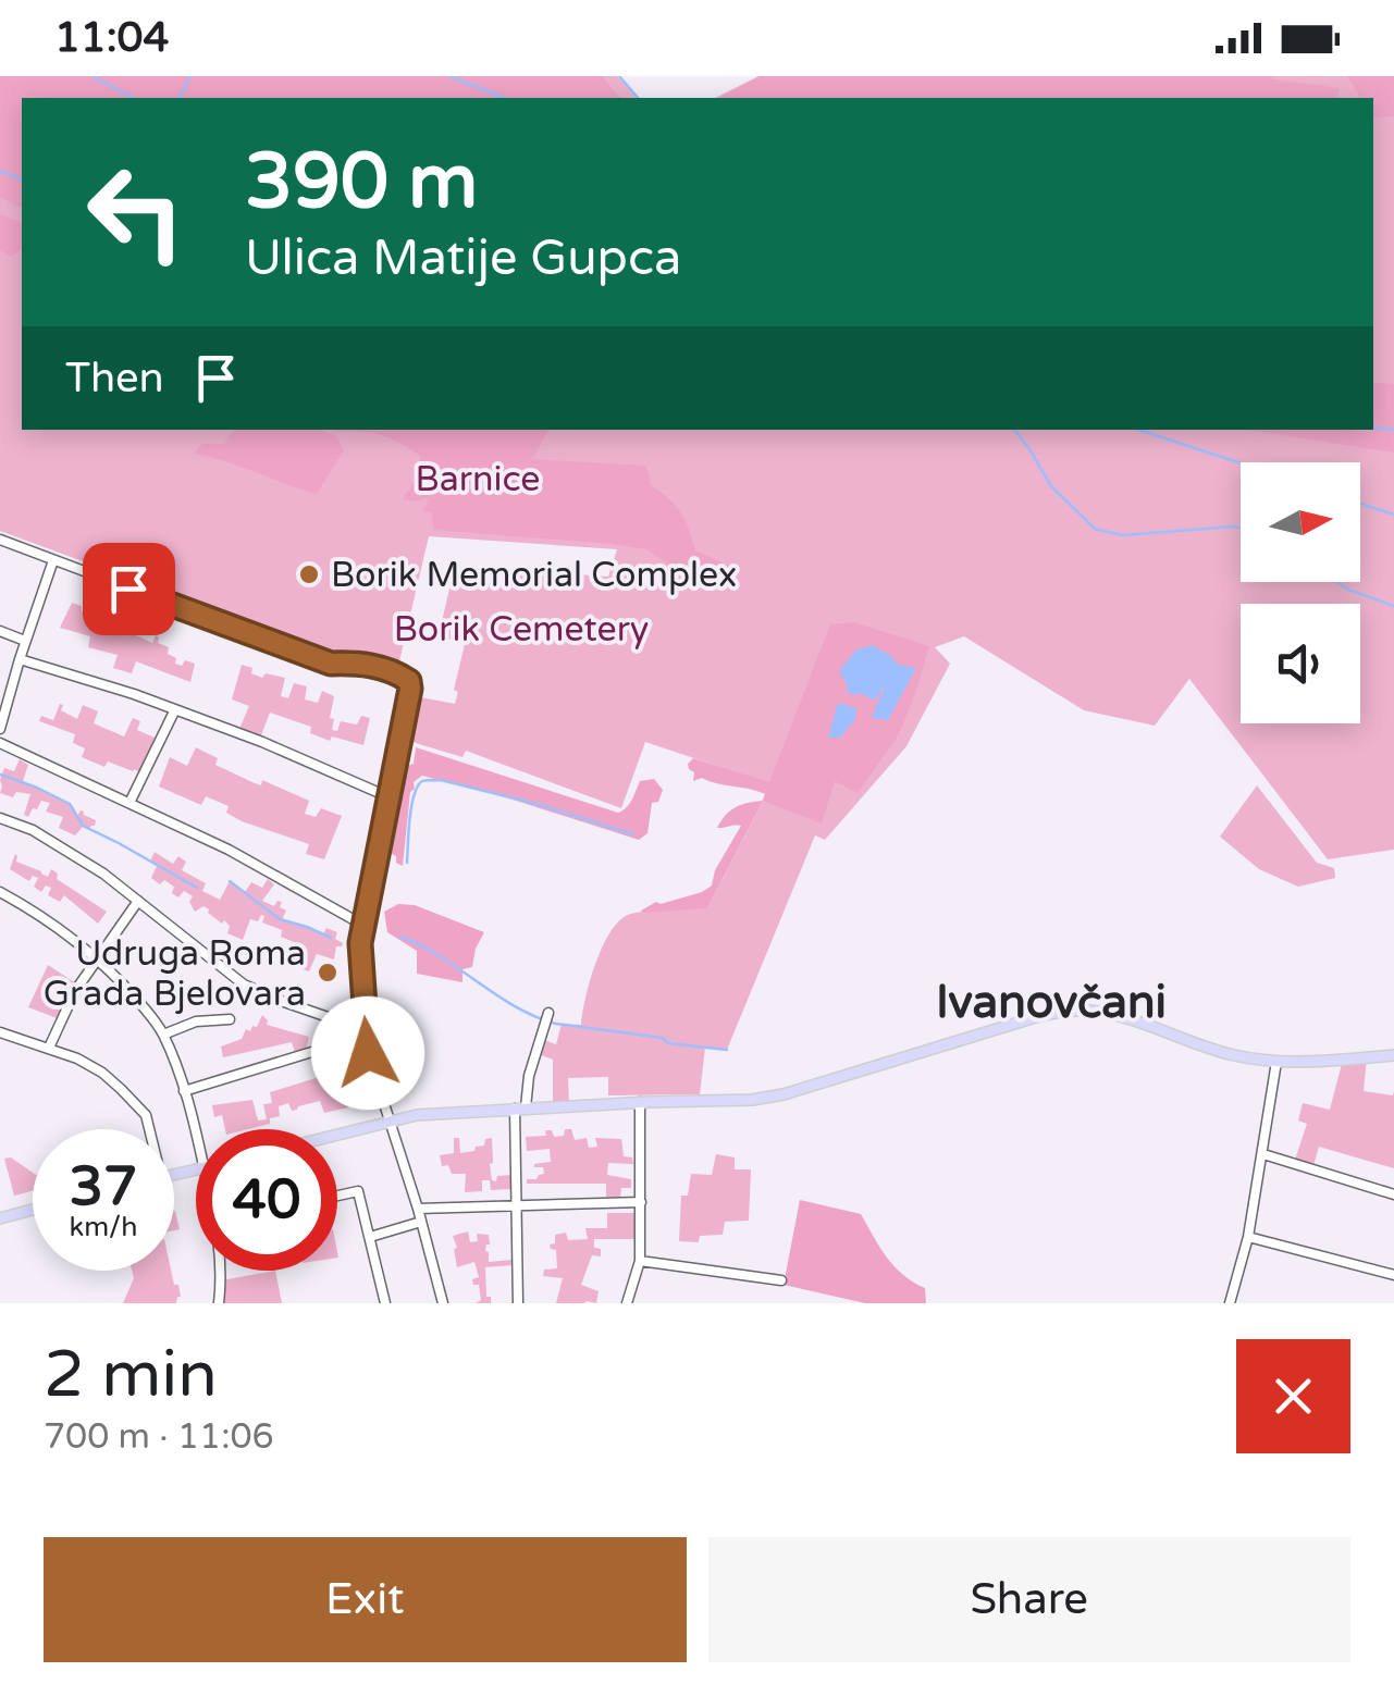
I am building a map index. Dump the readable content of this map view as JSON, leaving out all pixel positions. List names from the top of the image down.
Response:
{
  "districts": ["Ivanovčani"],
  "parks": ["Barnice", "Borik Cemetery"],
  "places": ["Borik Memorial Complex", "Udruga Roma Grada Bjelovara"],
  "north": "right",
  "page": {
    "status": "11:04",
    "turn": ["390 m", "Ulica Matije Gupca"],
    "then": "Then",
    "speed": "37 km/h",
    "limit": "40",
    "heading": ["2 min", "700 m · 11:06"],
    "buttons": ["Exit", "Share"]
  }
}
